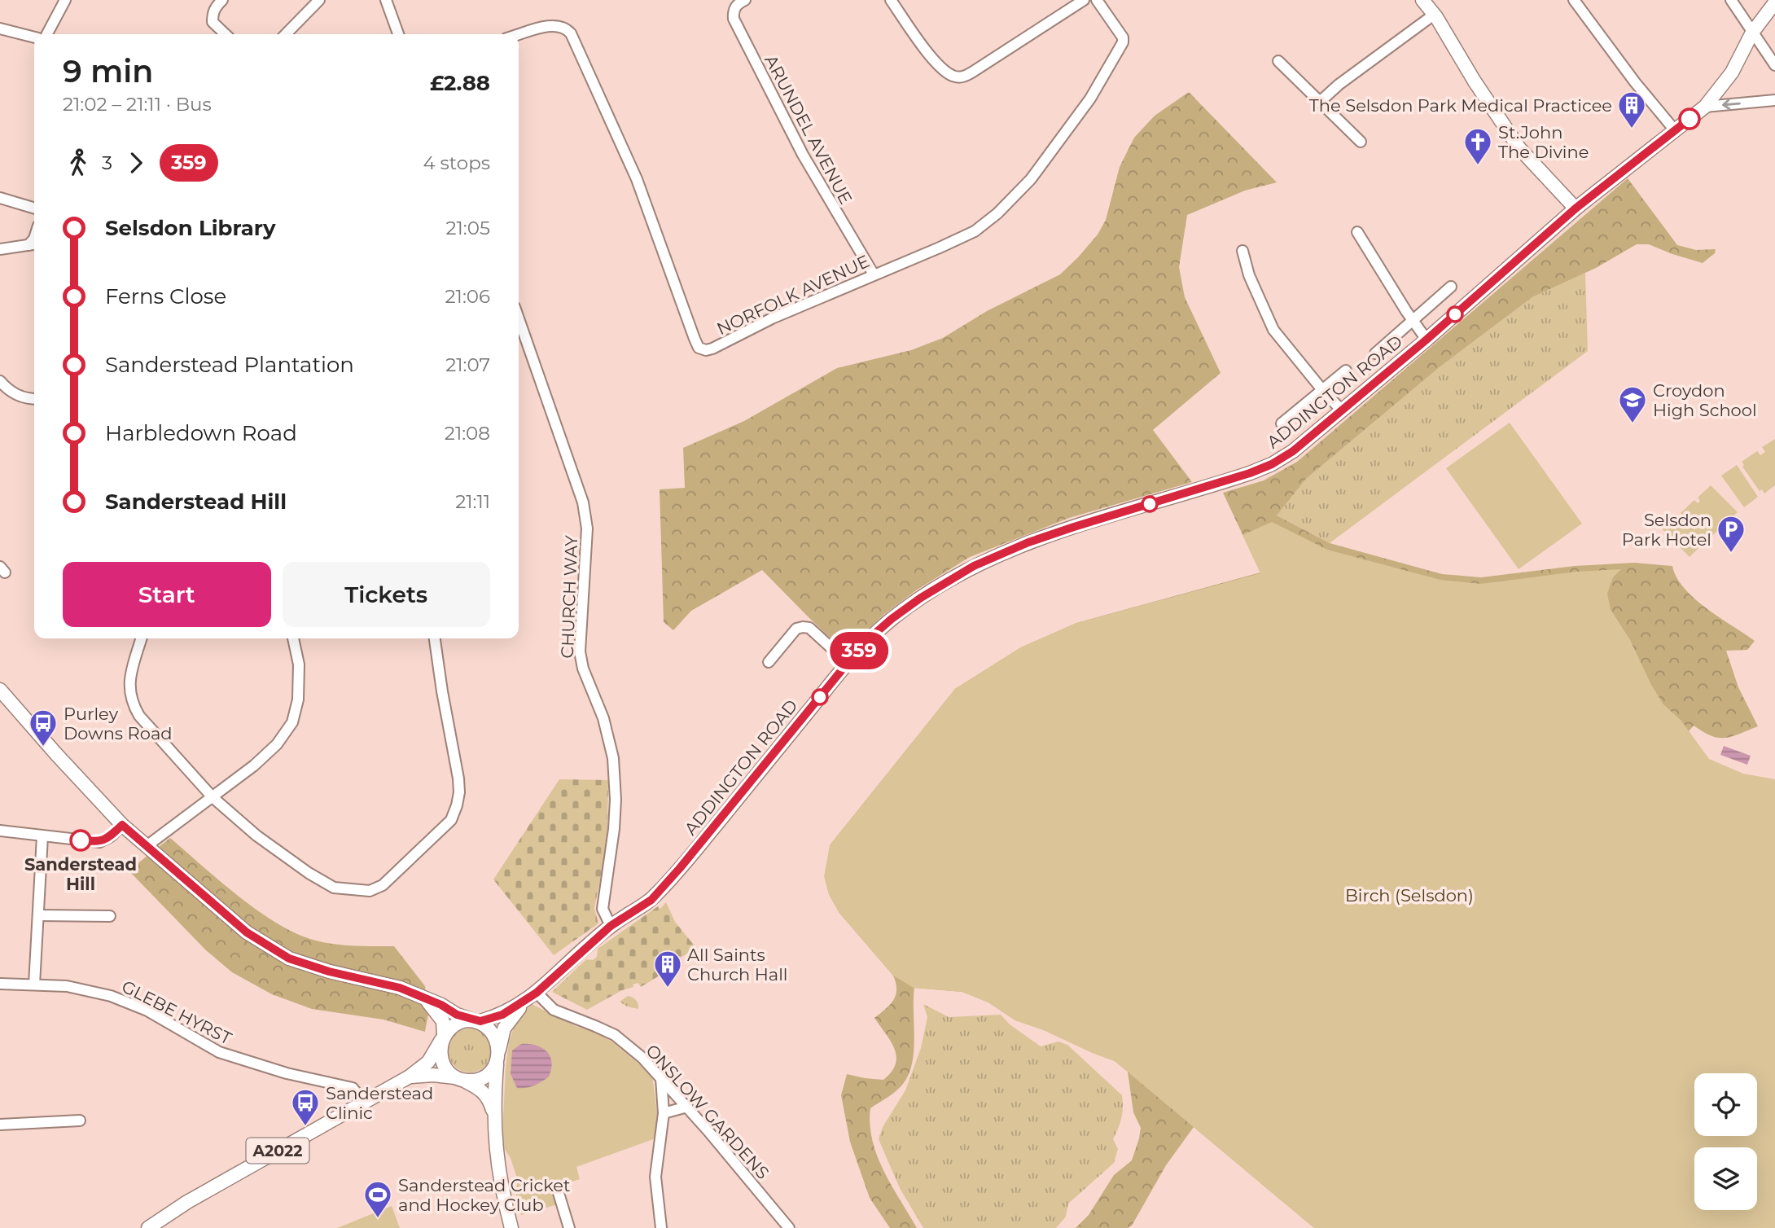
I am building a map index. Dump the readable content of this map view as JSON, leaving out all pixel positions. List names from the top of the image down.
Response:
{
  "streets": {
    "main road": ["ADDINGTON ROAD", "A2022"],
    "street": [
      "ARUNDEL AVENUE",
      "NORFOLK AVENUE",
      "CHURCH WAY",
      "GLEBE HYRST",
      "ONSLOW GARDENS"
    ]
  },
  "crossings": [
    ["ARUNDEL AVENUE", "NORFOLK AVENUE"],
    ["ADDINGTON ROAD", "CHURCH WAY"],
    ["ADDINGTON ROAD", "ONSLOW GARDENS"],
    ["GLEBE HYRST", "A2022"]
  ],
  "parks": ["Birch (Selsdon)"],
  "places": {
    "building": ["The Selsdon Park Medical Practicee", "All Saints Church Hall"],
    "church": ["St.John The Divine"],
    "school or university": ["Croydon High School"],
    "parking": ["Selsdon Park Hotel"],
    "bus stop": ["Purley Downs Road", "Sanderstead Clinic"],
    "other": ["Sanderstead Hill"],
    "sports": ["Sanderstead Cricket and Hockey Club"]
  },
  "lines": ["bus line 359"],
  "page": {
    "on_map": "359",
    "heading": ["9 min", "21:02 – 21:11 · Bus", "£2.88"],
    "legs": ["3", "359", "4 stops"],
    "list": [
      {
        "name": "Selsdon Library",
        "value": "21:05"
      },
      {
        "name": "Ferns Close",
        "value": "21:06"
      },
      {
        "name": "Sanderstead Plantation",
        "value": "21:07"
      },
      {
        "name": "Harbledown Road",
        "value": "21:08"
      },
      {
        "name": "Sanderstead Hill",
        "value": "21:11"
      }
    ],
    "buttons": ["Start", "Tickets"]
  }
}
